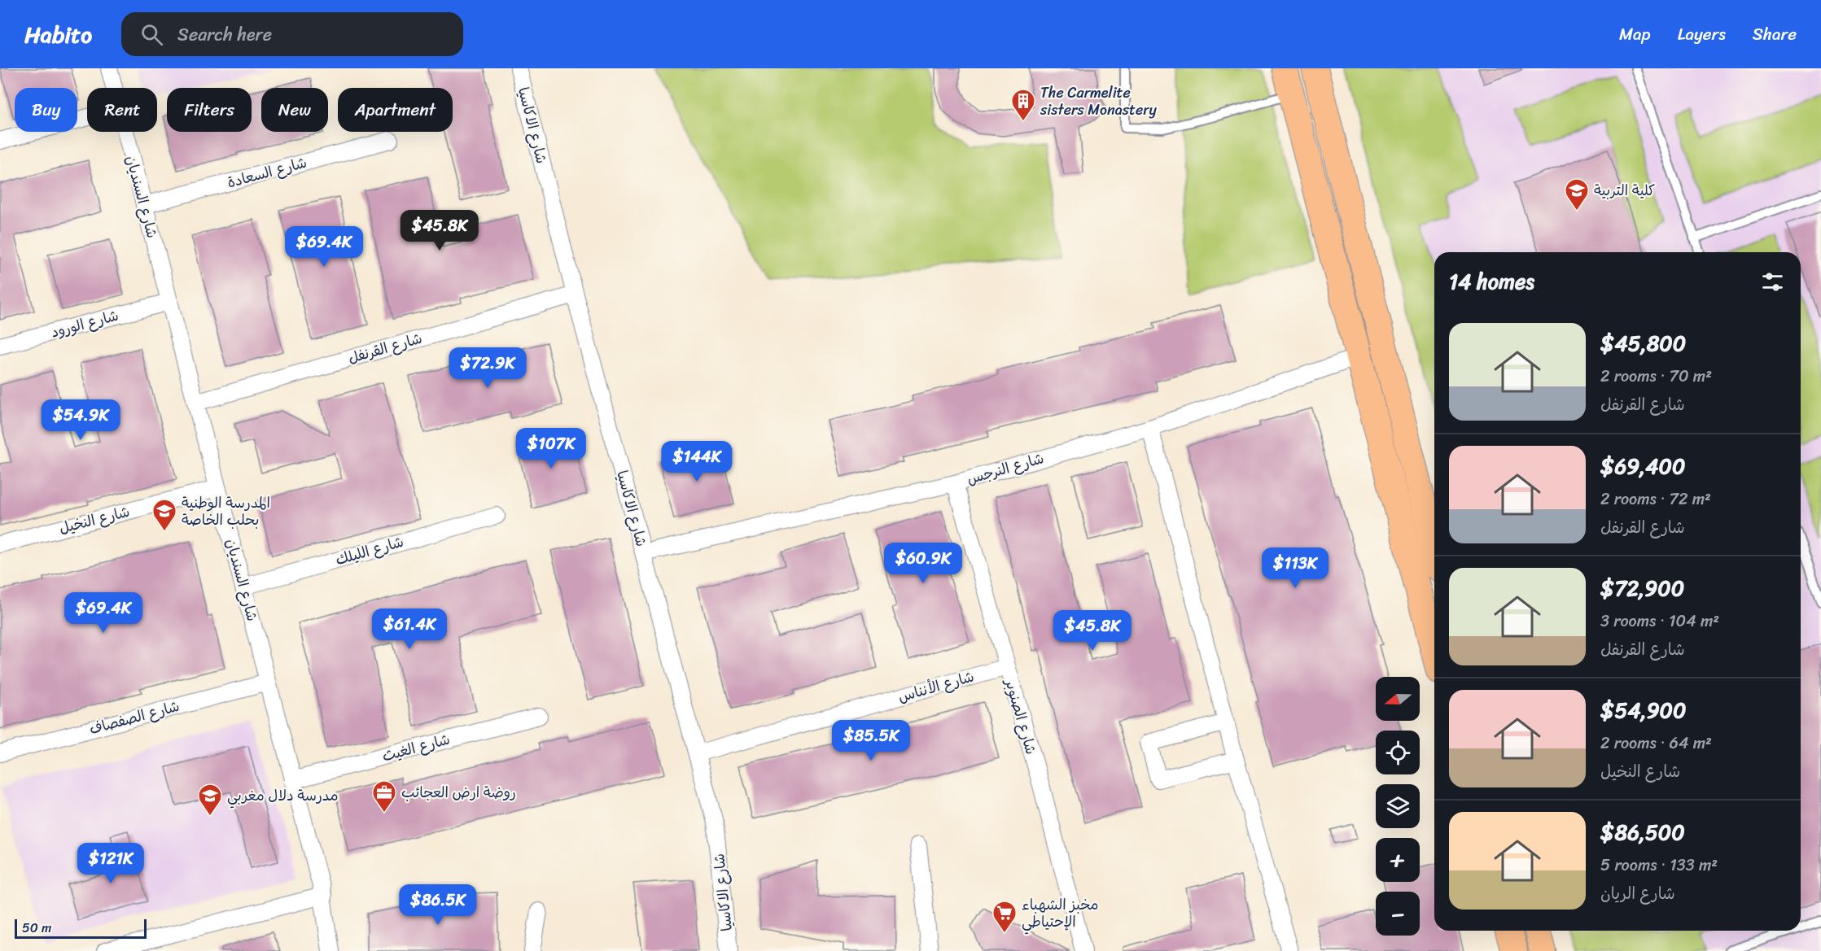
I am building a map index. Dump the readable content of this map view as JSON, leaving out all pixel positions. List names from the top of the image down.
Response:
{
  "streets": {
    "street": [
      "شارع الاكاسيا",
      "شارع السعادة",
      "شارع السنديان",
      "شارع الورود",
      "شارع القرنفل",
      "شارع النرجس",
      "شارع النخيل",
      "شارع الليلك",
      "شارع الأنناس",
      "شارع الصنوبر",
      "شارع الصفصاف",
      "شارع الغيث"
    ]
  },
  "crossings": [
    ["شارع الاكاسيا", "شارع القرنفل"],
    ["شارع الاكاسيا", "شارع النرجس"],
    ["شارع الاكاسيا", "شارع الأنناس"],
    ["شارع السعادة", "شارع السنديان"],
    ["شارع السنديان", "شارع الورود"],
    ["شارع السنديان", "شارع القرنفل"],
    ["شارع السنديان", "شارع النخيل"],
    ["شارع السنديان", "شارع الليلك"],
    ["شارع السنديان", "شارع الصفصاف"],
    ["شارع السنديان", "شارع الغيث"],
    ["شارع النرجس", "شارع الصنوبر"],
    ["شارع الأنناس", "شارع الصنوبر"]
  ],
  "places": {
    "building": ["The Carmelite sisters Monastery"],
    "school or university": ["كلية التربية", "المدرسة الوطنية بحلب الخاصة", "مدرسة دلال مغربي"],
    "office": ["روضة ارض العجائب"],
    "supermarket": ["مخبز الشهباء الإحتياطي"]
  },
  "scale_bar": "50 m",
  "north": "left",
  "page": {
    "header": "Habito",
    "search": "Search here",
    "nav": ["Map", "Layers", "Share"],
    "chip": [
      "Buy",
      "Rent",
      "Filters",
      "New",
      "Apartment"
    ],
    "price": [
      "$45.8K",
      "$69.4K",
      "$72.9K",
      "$54.9K",
      "$107K",
      "$144K",
      "$60.9K",
      "$113K",
      "$69.4K",
      "$61.4K",
      "$45.8K",
      "$85.5K",
      "$121K",
      "$86.5K"
    ],
    "heading": "14 homes",
    "list": [
      {
        "name": "$45,800",
        "note": "2 rooms · 70 m² · شارع القرنفل"
      },
      {
        "name": "$69,400",
        "note": "2 rooms · 72 m² · شارع القرنفل"
      },
      {
        "name": "$72,900",
        "note": "3 rooms · 104 m² · شارع القرنفل"
      },
      {
        "name": "$54,900",
        "note": "2 rooms · 64 m² · شارع النخيل"
      },
      {
        "name": "$86,500",
        "note": "5 rooms · 133 m² · شارع الريان"
      }
    ],
    "map_buttons": ["+", "−"],
    "scale": "50 m"
  }
}
